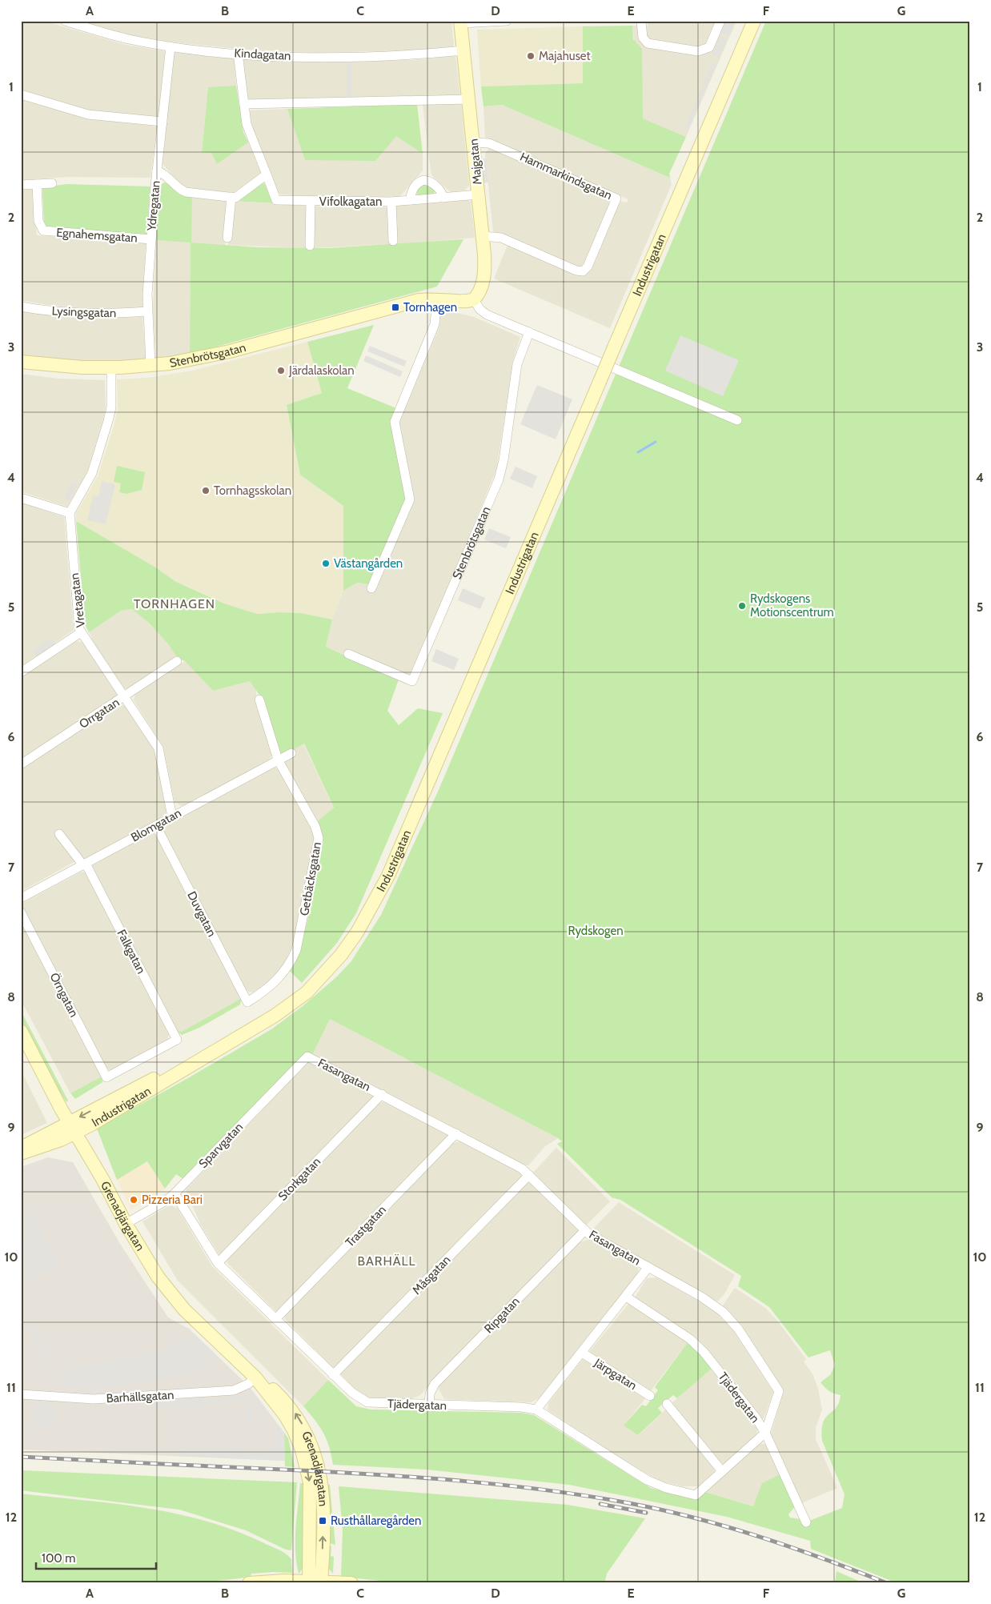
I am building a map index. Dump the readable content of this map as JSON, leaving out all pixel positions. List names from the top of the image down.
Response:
{
  "streets": {
    "street": [
      "Kindagatan",
      "Majgatan",
      "Hammarkindsgatan",
      "Vifolkagatan",
      "Ydregatan",
      "Egnahemsgatan",
      "Industrigatan",
      "Lysingsgatan",
      "Stenbrötsgatan",
      "Vretagatan",
      "Orrgatan",
      "Blomgatan",
      "Getbäcksgatan",
      "Duvgatan",
      "Falkgatan",
      "Örngatan",
      "Fasangatan",
      "Sparvgatan",
      "Storkgatan",
      "Grenadjärgatan",
      "Trastgatan",
      "Måsgatan",
      "Ripgatan",
      "Järpgatan",
      "Barhällsgatan",
      "Tjädergatan"
    ]
  },
  "crossings": [
    ["Kindagatan", "Majgatan"],
    ["Kindagatan", "Ydregatan"],
    ["Majgatan", "Hammarkindsgatan"],
    ["Majgatan", "Vifolkagatan"],
    ["Majgatan", "Stenbrötsgatan"],
    ["Ydregatan", "Egnahemsgatan"],
    ["Ydregatan", "Lysingsgatan"],
    ["Ydregatan", "Stenbrötsgatan"],
    ["Industrigatan", "Grenadjärgatan"],
    ["Vretagatan", "Orrgatan"],
    ["Vretagatan", "Blomgatan"],
    ["Blomgatan", "Getbäcksgatan"],
    ["Blomgatan", "Duvgatan"],
    ["Blomgatan", "Falkgatan"],
    ["Getbäcksgatan", "Duvgatan"],
    ["Falkgatan", "Örngatan"],
    ["Fasangatan", "Sparvgatan"],
    ["Fasangatan", "Storkgatan"],
    ["Fasangatan", "Trastgatan"],
    ["Fasangatan", "Måsgatan"],
    ["Fasangatan", "Ripgatan"],
    ["Fasangatan", "Järpgatan"],
    ["Fasangatan", "Tjädergatan"],
    ["Sparvgatan", "Grenadjärgatan"],
    ["Sparvgatan", "Tjädergatan"],
    ["Storkgatan", "Tjädergatan"],
    ["Grenadjärgatan", "Barhällsgatan"],
    ["Trastgatan", "Tjädergatan"],
    ["Måsgatan", "Tjädergatan"],
    ["Ripgatan", "Tjädergatan"],
    ["Järpgatan", "Tjädergatan"]
  ],
  "districts": ["TORNHAGEN", "BARHÄLL"],
  "parks": ["Rydskogen"],
  "places": {
    "other": [
      "Majahuset",
      "Järdalaskolan",
      "Tornhagsskolan",
      "Västangården",
      "Rydskogens Motionscentrum",
      "Pizzeria Bari"
    ],
    "transit": ["Tornhagen", "Rusthållaregården"]
  },
  "scale_bar": "100 m",
  "grid": {
    "columns": [
      "A",
      "B",
      "C",
      "D",
      "E",
      "F",
      "G"
    ],
    "rows": [
      "1",
      "2",
      "3",
      "4",
      "5",
      "6",
      "7",
      "8",
      "9",
      "10",
      "11",
      "12"
    ]
  }
}
